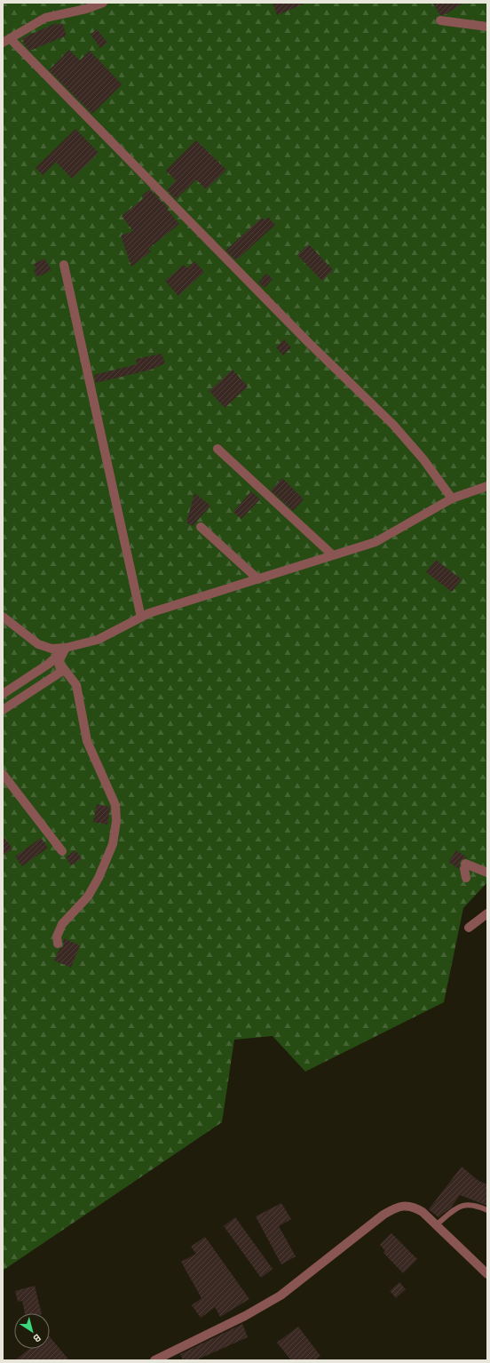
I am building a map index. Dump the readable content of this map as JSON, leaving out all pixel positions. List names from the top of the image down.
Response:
{
  "north": "bottom right"
}
